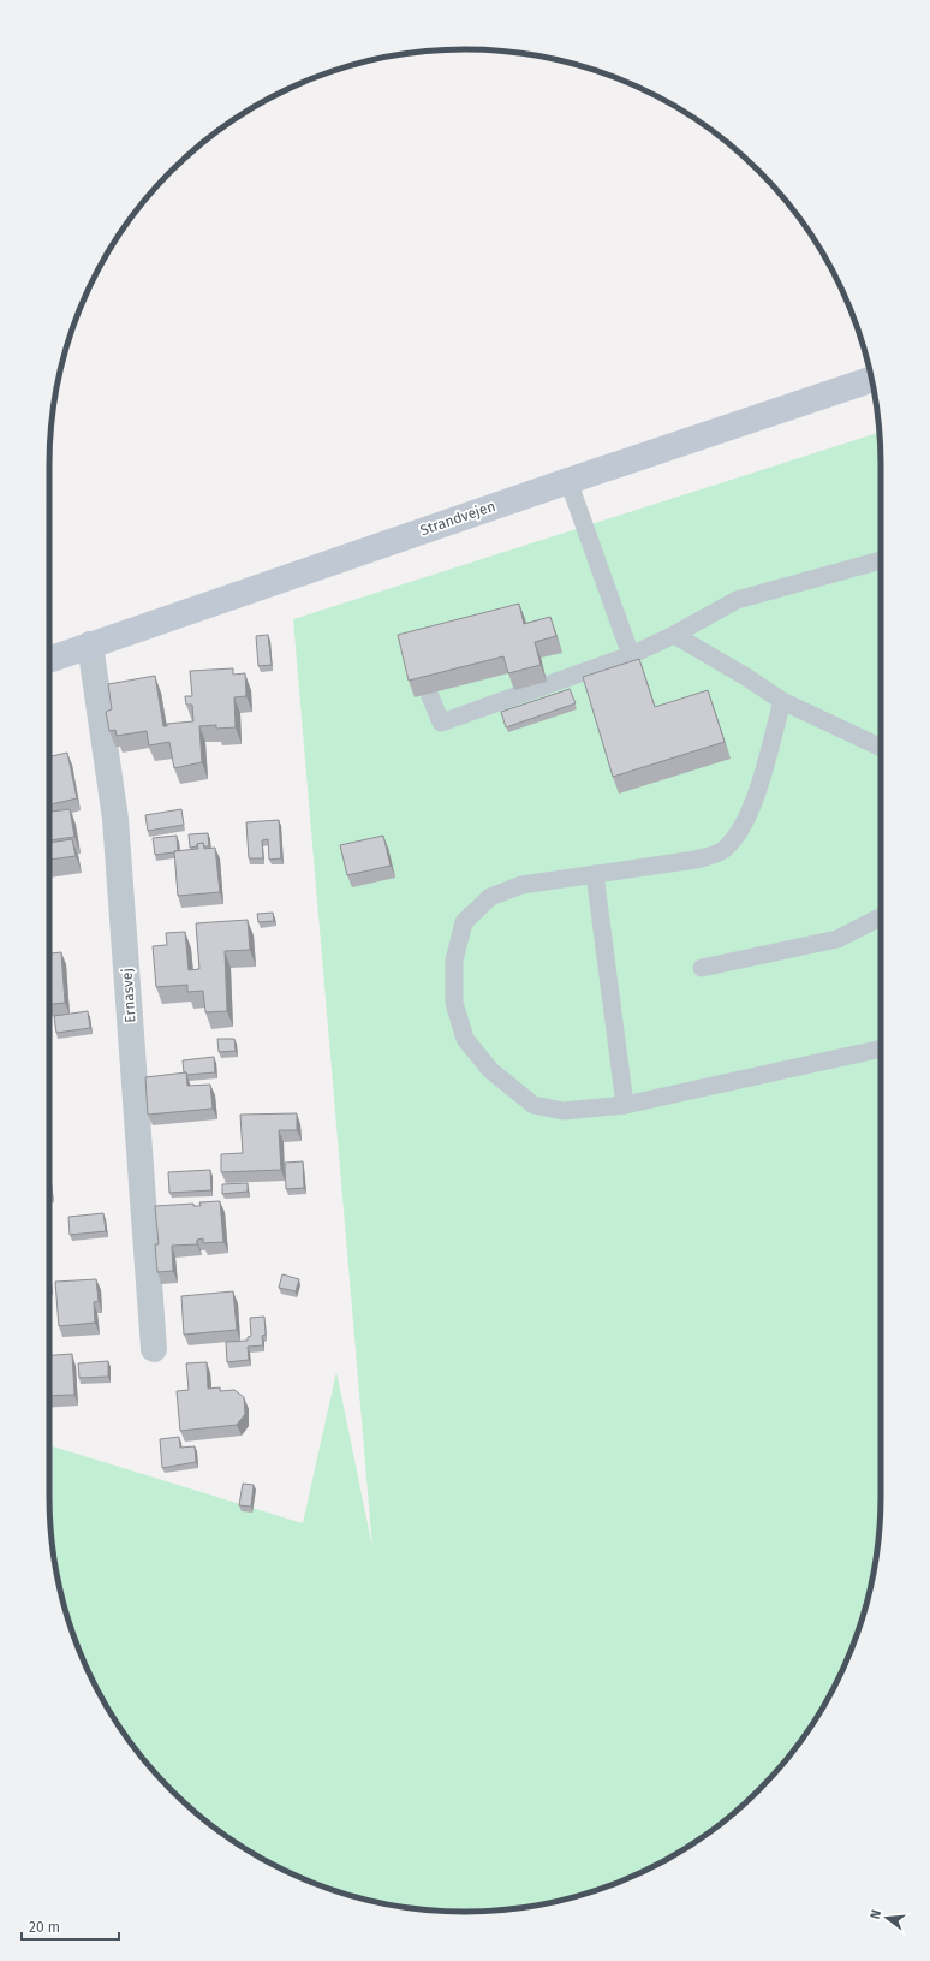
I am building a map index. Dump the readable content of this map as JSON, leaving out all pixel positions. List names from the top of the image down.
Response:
{
  "streets": {
    "main road": ["Strandvejen"],
    "street": ["Ernasvej"]
  },
  "crossings": [
    ["Strandvejen", "Ernasvej"]
  ],
  "scale_bar": "20 m",
  "north": "left"
}
